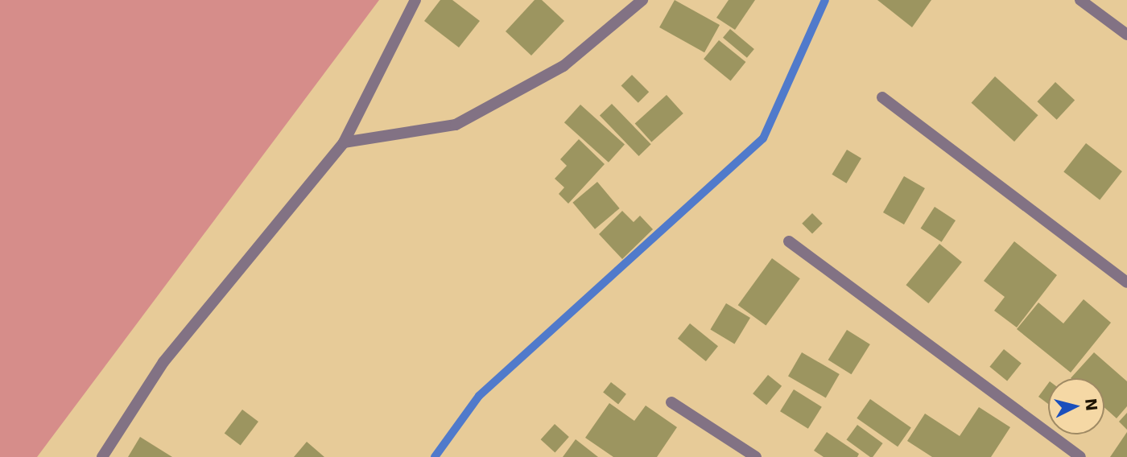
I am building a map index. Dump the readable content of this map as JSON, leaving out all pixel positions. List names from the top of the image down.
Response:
{
  "north": "right"
}
